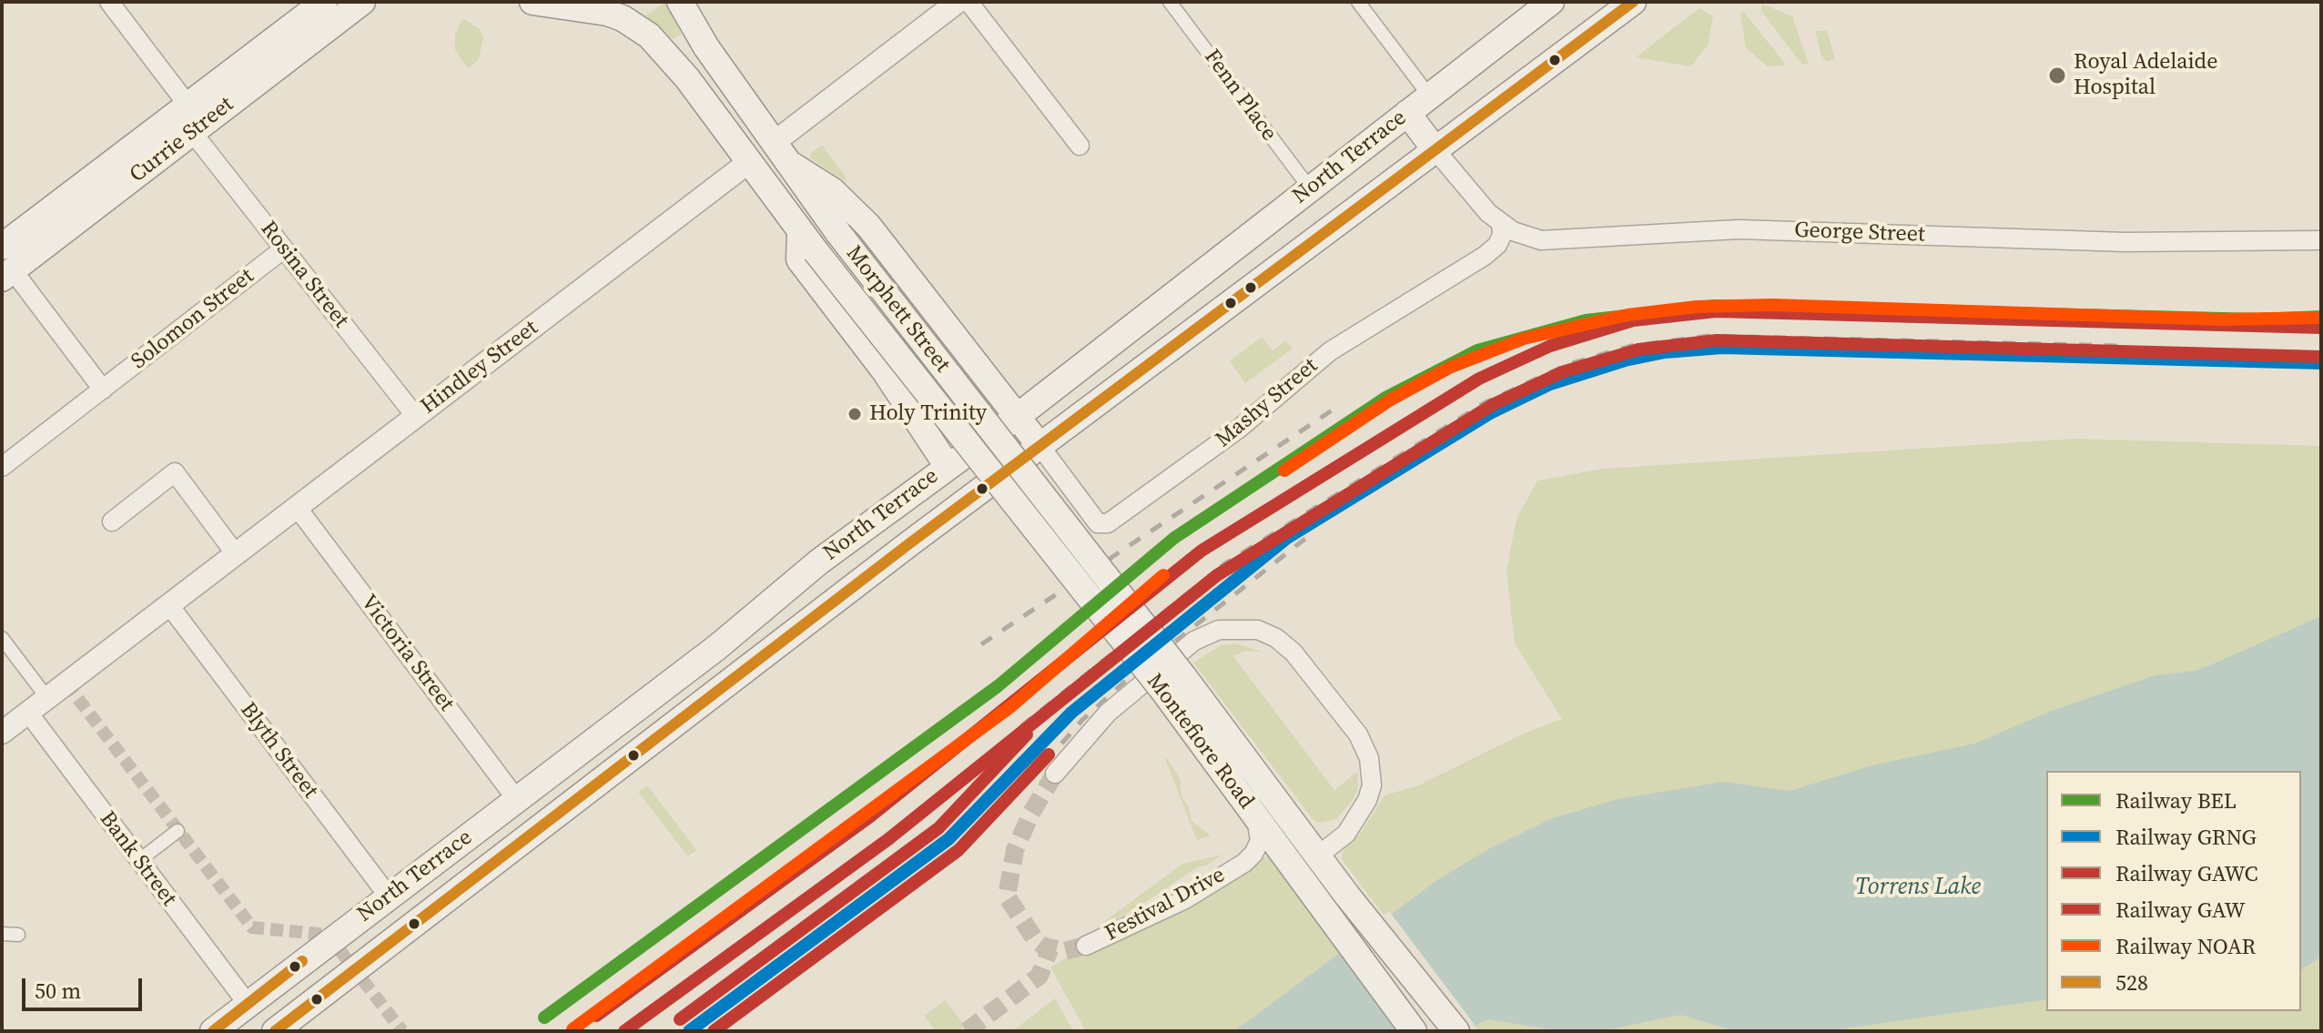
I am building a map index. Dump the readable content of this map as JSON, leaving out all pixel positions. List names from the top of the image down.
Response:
{
  "streets": {
    "main road": [
      "Currie Street",
      "North Terrace",
      "Morphett Street",
      "Hindley Street",
      "Montefiore Road"
    ],
    "street": [
      "Fenn Place",
      "George Street",
      "Rosina Street",
      "Solomon Street",
      "Mashy Street",
      "Victoria Street",
      "Blyth Street",
      "Bank Street",
      "Festival Drive"
    ]
  },
  "crossings": [
    ["Fenn Place", "North Terrace"],
    ["Currie Street", "Rosina Street"],
    ["North Terrace", "George Street"],
    ["North Terrace", "Mashy Street"],
    ["North Terrace", "Victoria Street"],
    ["North Terrace", "Blyth Street"],
    ["North Terrace", "Bank Street"],
    ["George Street", "Mashy Street"],
    ["Rosina Street", "Solomon Street"],
    ["Rosina Street", "Hindley Street"],
    ["Morphett Street", "Hindley Street"],
    ["Morphett Street", "Montefiore Road"],
    ["Hindley Street", "Victoria Street"],
    ["Hindley Street", "Blyth Street"],
    ["Hindley Street", "Bank Street"],
    ["Montefiore Road", "Festival Drive"]
  ],
  "water": ["Torrens Lake"],
  "places": ["Royal Adelaide Hospital", "Holy Trinity"],
  "lines": [
    "transit line 528",
    "rail line NOAR",
    "rail line BEL",
    "rail line GAW",
    "rail line GAWC",
    "rail line GRNG"
  ],
  "legend": [
    "Railway BEL",
    "Railway GRNG",
    "Railway GAWC",
    "Railway GAW",
    "Railway NOAR",
    "528"
  ],
  "scale_bar": "50 m"
}
